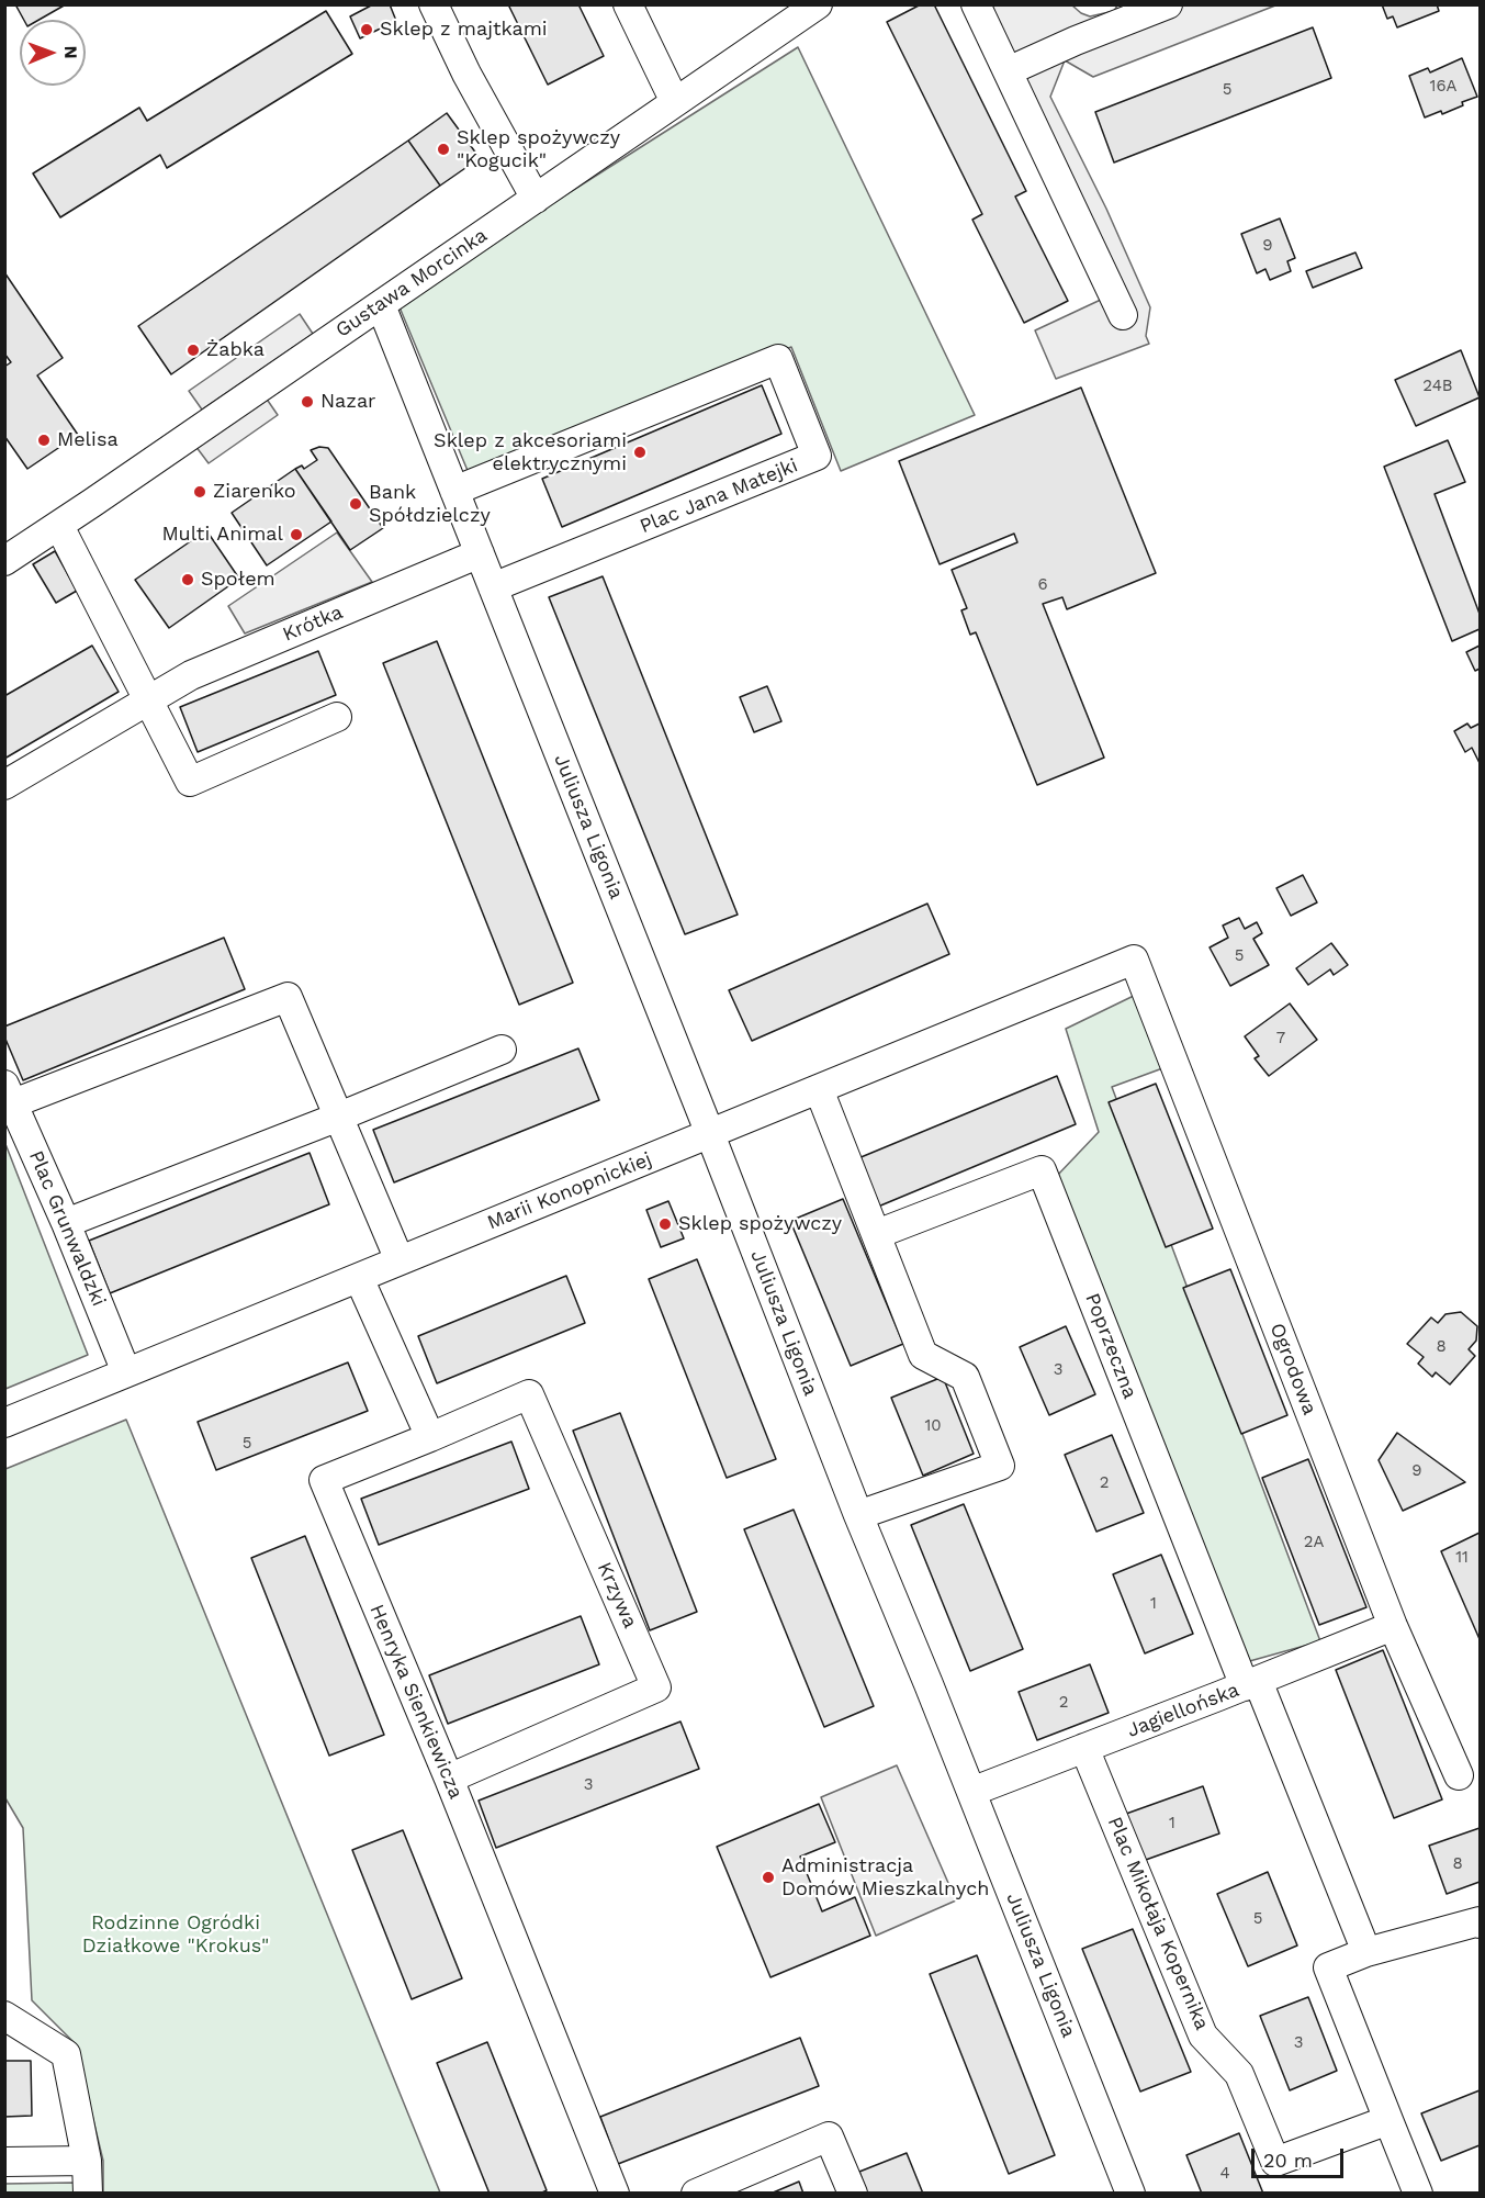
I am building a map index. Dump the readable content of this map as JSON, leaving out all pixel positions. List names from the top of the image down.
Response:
{
  "streets": {
    "street": [
      "Gustawa Morcinka",
      "Plac Jana Matejki",
      "Krótka",
      "Juliusza Ligonia",
      "Marii Konopnickiej",
      "Plac Grunwaldzki",
      "Poprzeczna",
      "Ogrodowa",
      "Krzywa",
      "Henryka Sienkiewicza",
      "Jagiellońska",
      "Plac Mikołaja Kopernika"
    ]
  },
  "crossings": [
    ["Gustawa Morcinka", "Juliusza Ligonia"],
    ["Plac Jana Matejki", "Juliusza Ligonia"],
    ["Krótka", "Juliusza Ligonia"],
    ["Juliusza Ligonia", "Marii Konopnickiej"],
    ["Juliusza Ligonia", "Jagiellońska"],
    ["Marii Konopnickiej", "Plac Grunwaldzki"],
    ["Marii Konopnickiej", "Ogrodowa"],
    ["Poprzeczna", "Jagiellońska"],
    ["Ogrodowa", "Jagiellońska"],
    ["Krzywa", "Henryka Sienkiewicza"],
    ["Jagiellońska", "Plac Mikołaja Kopernika"]
  ],
  "parks": ["Rodzinne Ogródki Działkowe \"Krokus\""],
  "places": [
    "Sklep z majtkami",
    "Sklep spożywczy \"Kogucik\"",
    "Żabka",
    "Nazar",
    "Melisa",
    "Sklep z akcesoriami elektrycznymi",
    "Ziarenko",
    "Bank Spółdzielczy",
    "Multi Animal",
    "Społem",
    "Sklep spożywczy",
    "Administracja Domów Mieszkalnych"
  ],
  "house_numbers": [
    "16A",
    "5",
    "9",
    "24B",
    "6",
    "5",
    "7",
    "8",
    "3",
    "10",
    "5",
    "9",
    "2",
    "2A",
    "11",
    "1",
    "2",
    "3",
    "1",
    "8",
    "5",
    "3",
    "4"
  ],
  "scale_bar": "20 m",
  "north": "right"
}
